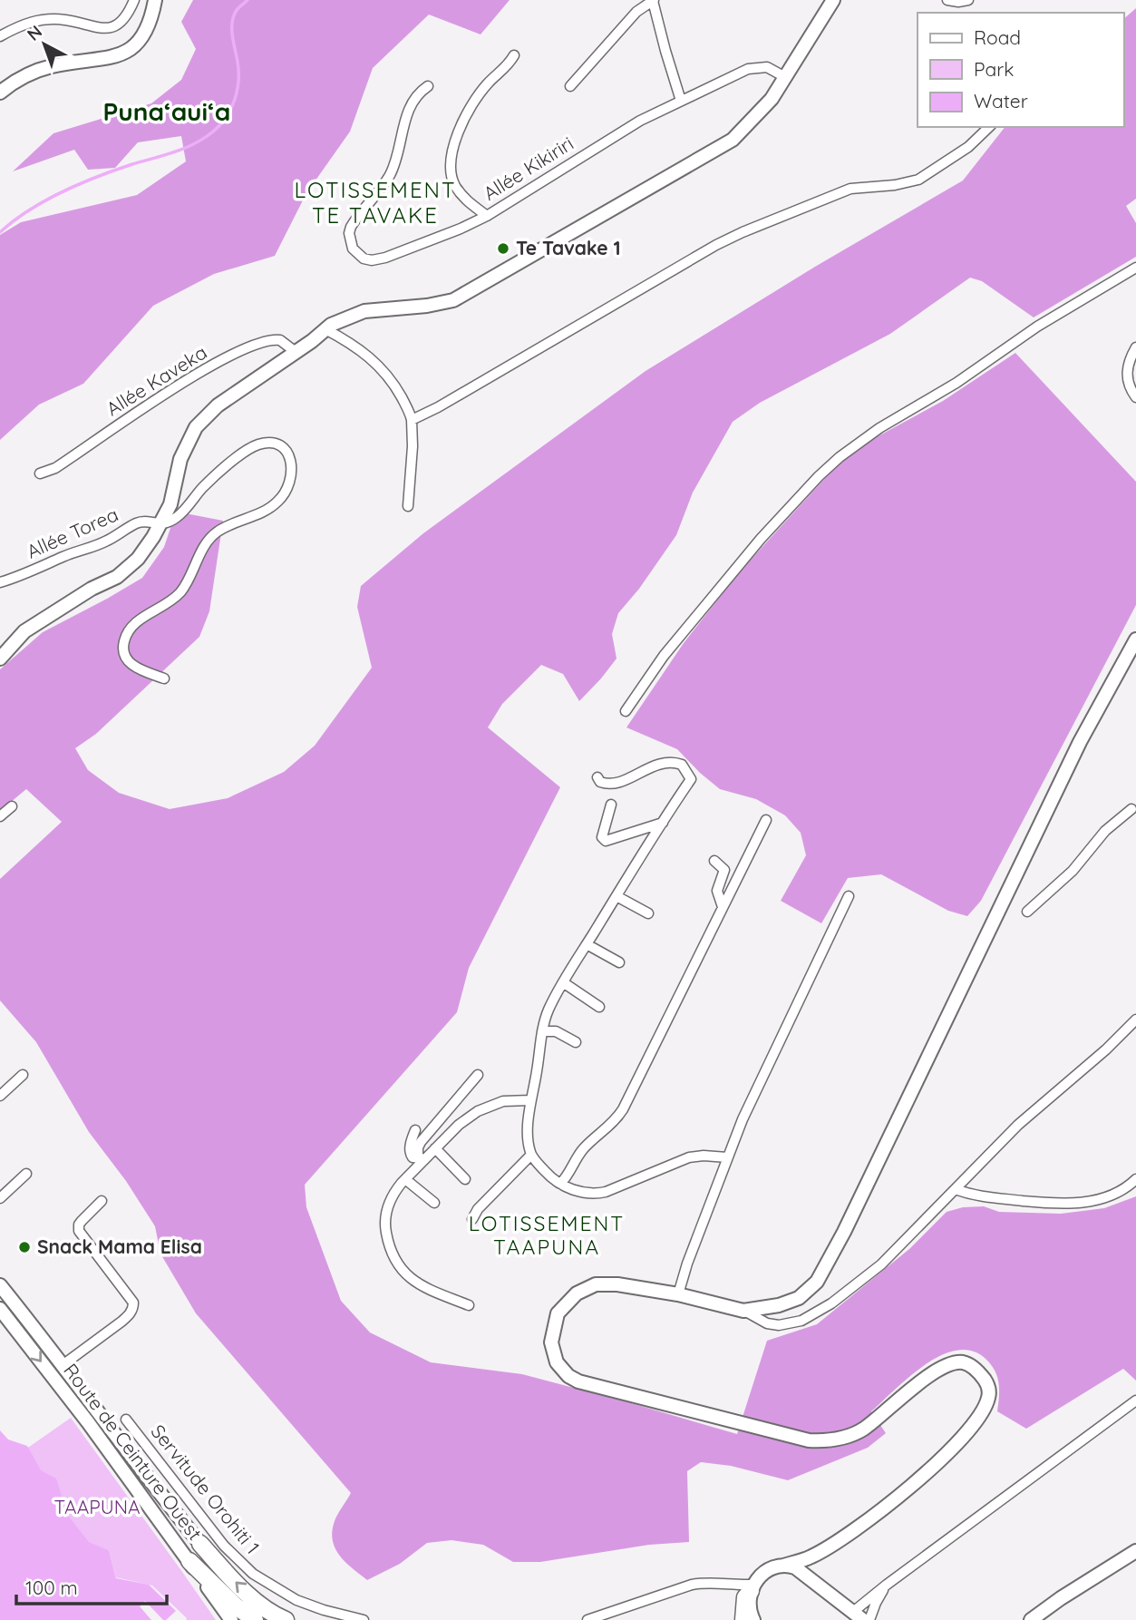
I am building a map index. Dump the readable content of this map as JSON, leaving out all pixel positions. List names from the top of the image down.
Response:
{
  "streets": {
    "main road": ["Route de Ceinture Ouest"],
    "street": [
      "Allée Kikiriri",
      "Allée Kaveka",
      "Allée Torea",
      "Servitude Orohiti 1"
    ]
  },
  "districts": ["Punaʻauiʻa", "LOTISSEMENT TE TAVAKE", "LOTISSEMENT TAAPUNA"],
  "parks": ["TAAPUNA"],
  "places": ["Te Tavake 1", "Snack Mama Elisa"],
  "legend": ["Road", "Park", "Water"],
  "scale_bar": "100 m",
  "north": "top left"
}
